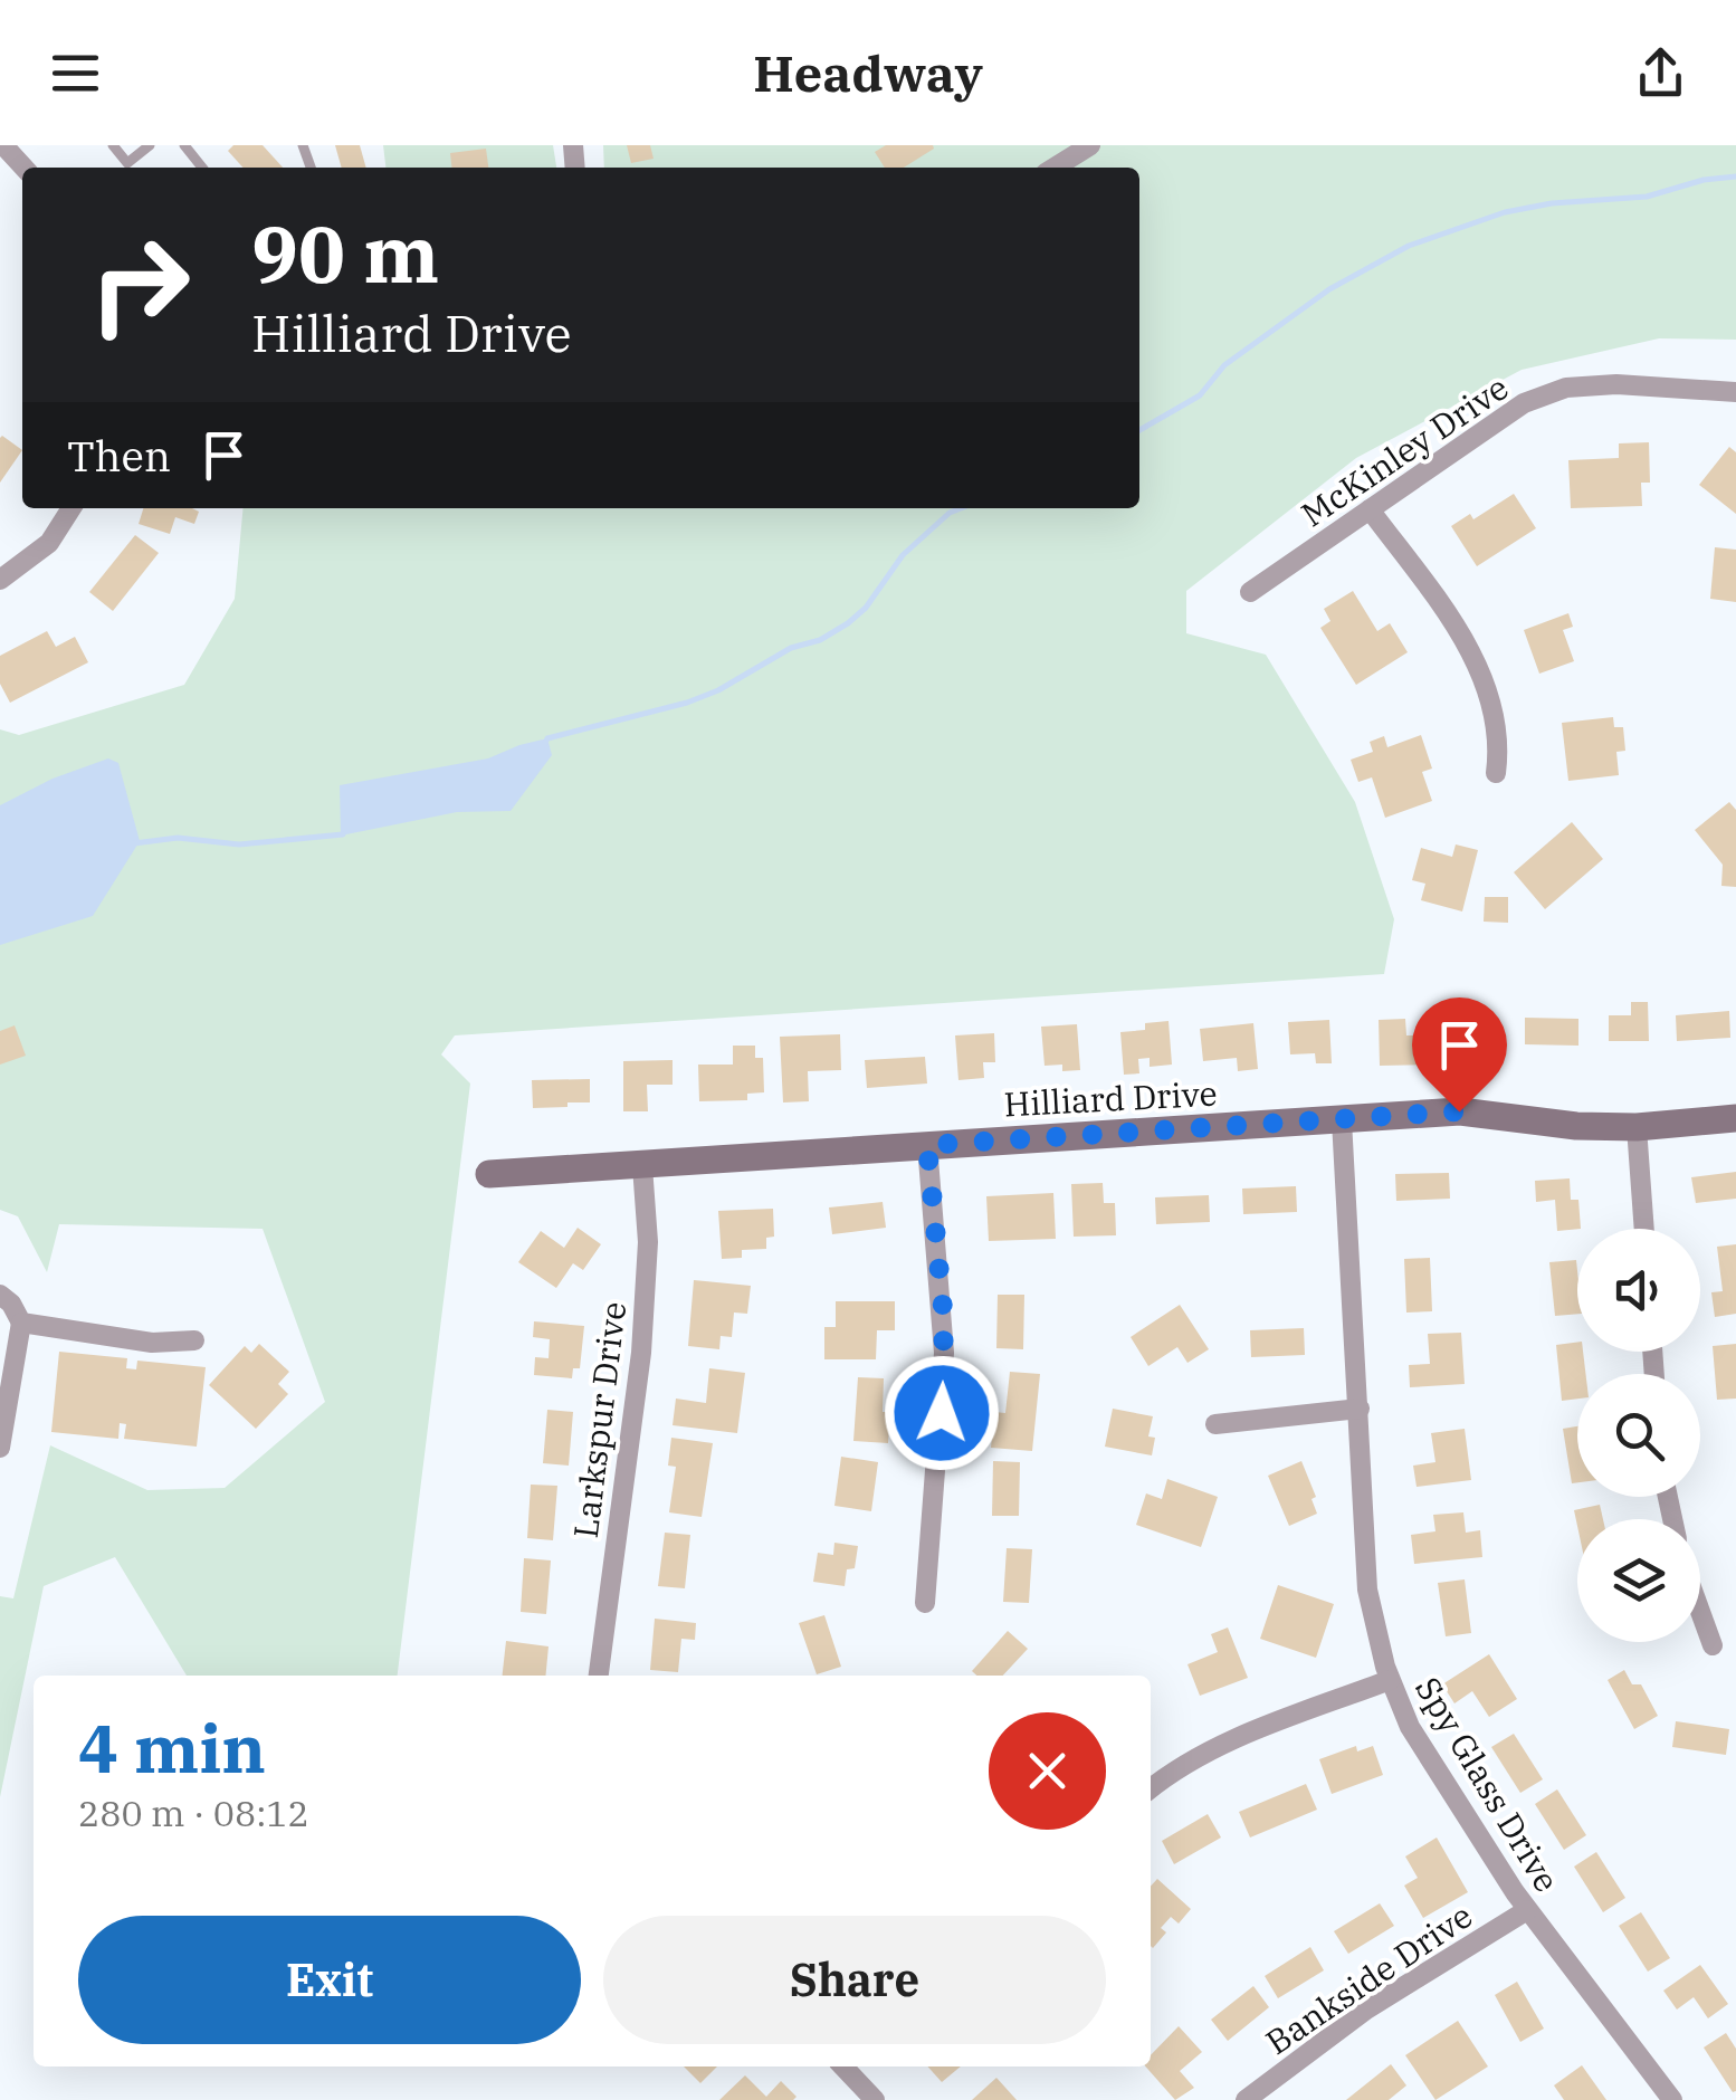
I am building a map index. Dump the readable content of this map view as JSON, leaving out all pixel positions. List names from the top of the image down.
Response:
{
  "streets": {
    "street": [
      "McKinley Drive",
      "Hilliard Drive",
      "Larkspur Drive",
      "Spy Glass Drive",
      "Bankside Drive"
    ]
  },
  "crossings": [
    ["Hilliard Drive", "Larkspur Drive"],
    ["Hilliard Drive", "Spy Glass Drive"],
    ["Spy Glass Drive", "Bankside Drive"]
  ],
  "page": {
    "header": "Headway",
    "turn": ["90 m", "Hilliard Drive"],
    "then": "Then",
    "heading": ["4 min", "280 m · 08:12"],
    "buttons": ["Exit", "Share"]
  }
}
